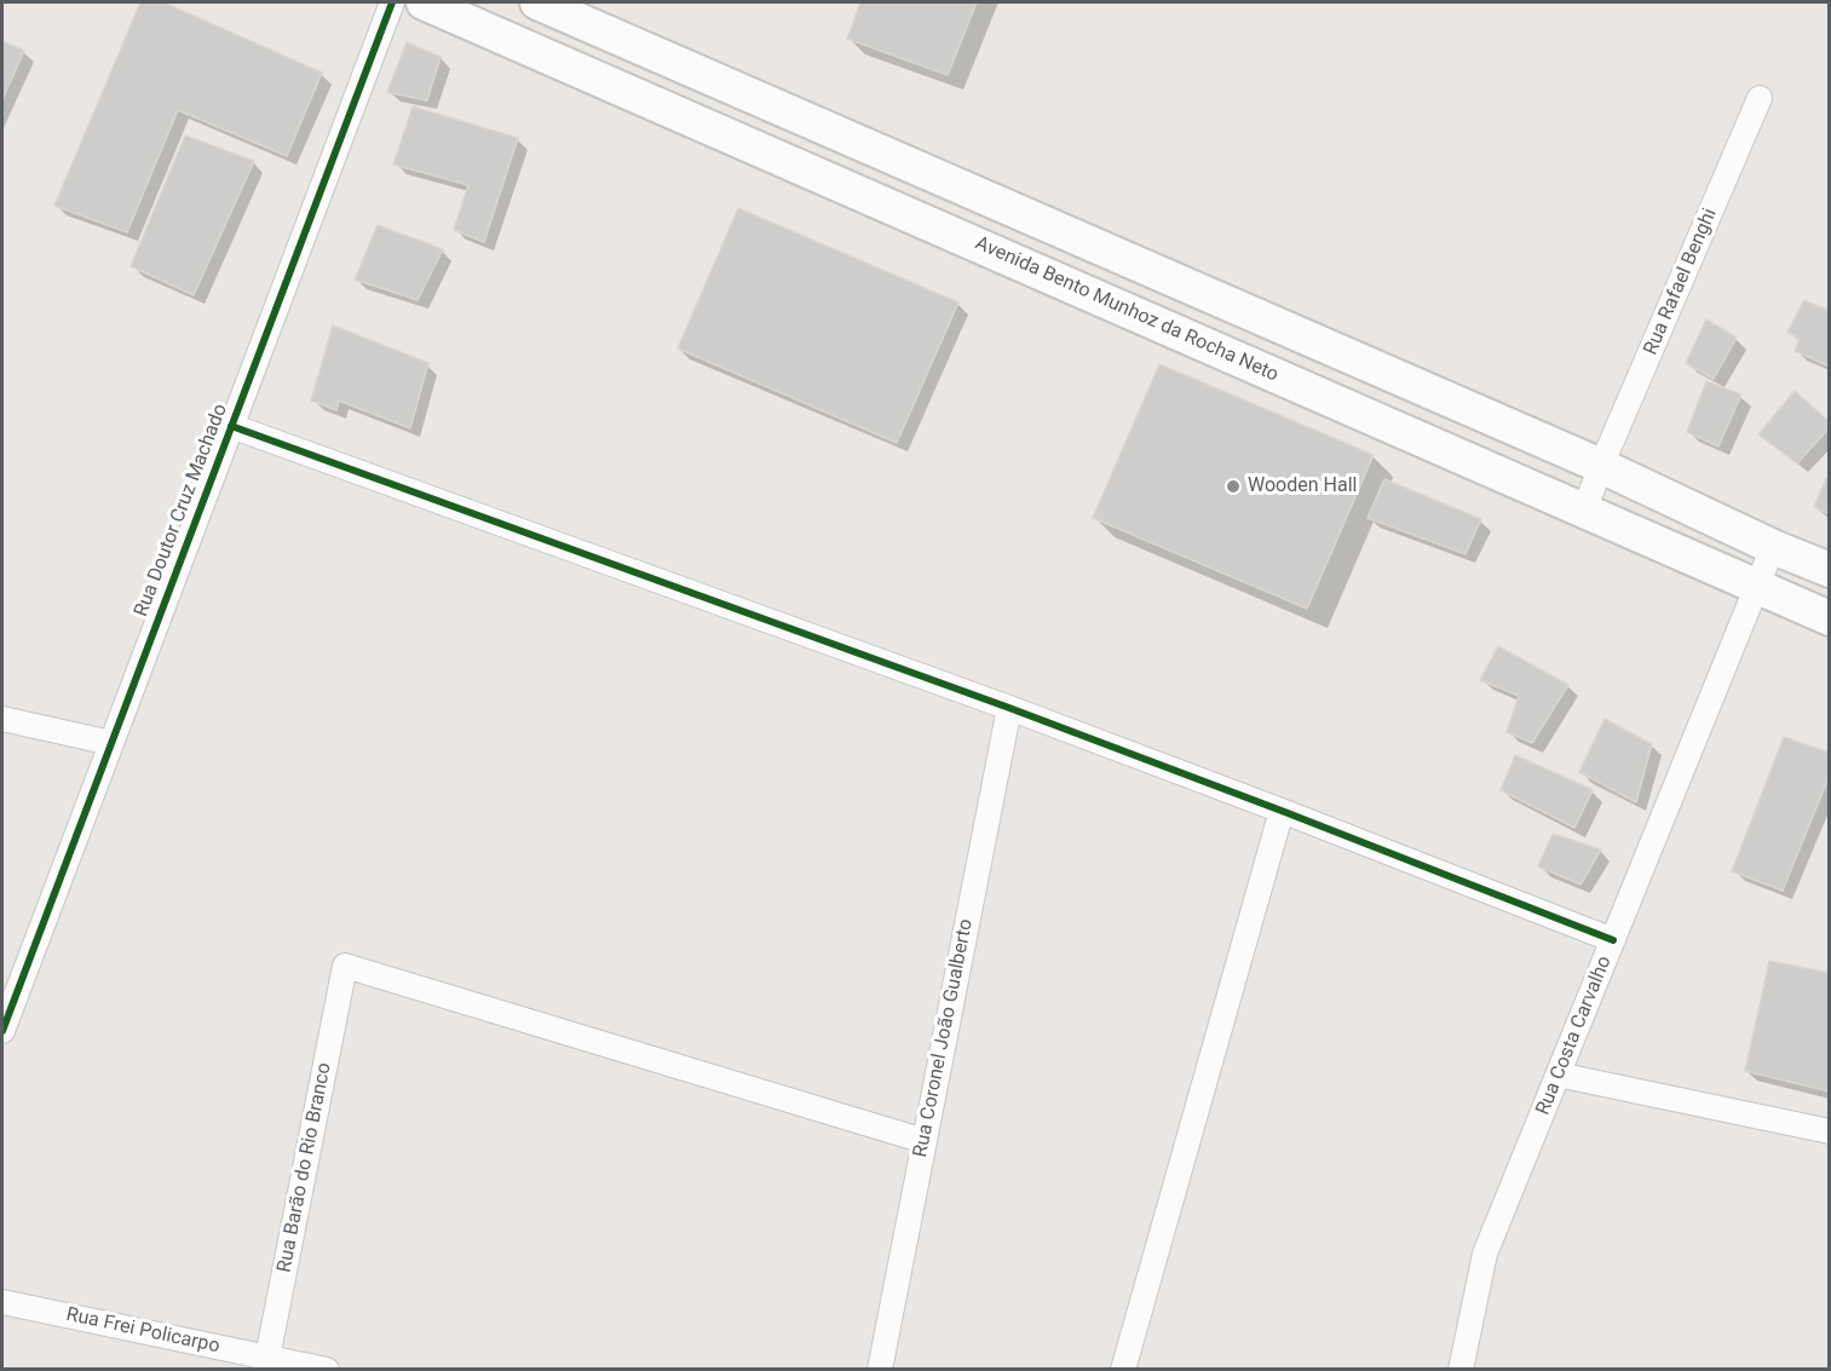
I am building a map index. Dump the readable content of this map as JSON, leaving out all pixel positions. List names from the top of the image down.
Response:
{
  "streets": {
    "main road": ["Avenida Bento Munhoz da Rocha Neto"],
    "street": [
      "Rua Rafael Benghi",
      "Rua Doutor Cruz Machado",
      "Rua Costa Carvalho",
      "Rua Coronel João Gualberto",
      "Rua Barão do Rio Branco",
      "Rua Frei Policarpo"
    ]
  },
  "crossings": [
    ["Rua Rafael Benghi", "Avenida Bento Munhoz da Rocha Neto"],
    ["Avenida Bento Munhoz da Rocha Neto", "Rua Costa Carvalho"],
    ["Rua Coronel João Gualberto", "Rua Barão do Rio Branco"],
    ["Rua Barão do Rio Branco", "Rua Frei Policarpo"]
  ],
  "places": ["Wooden Hall"]
}
